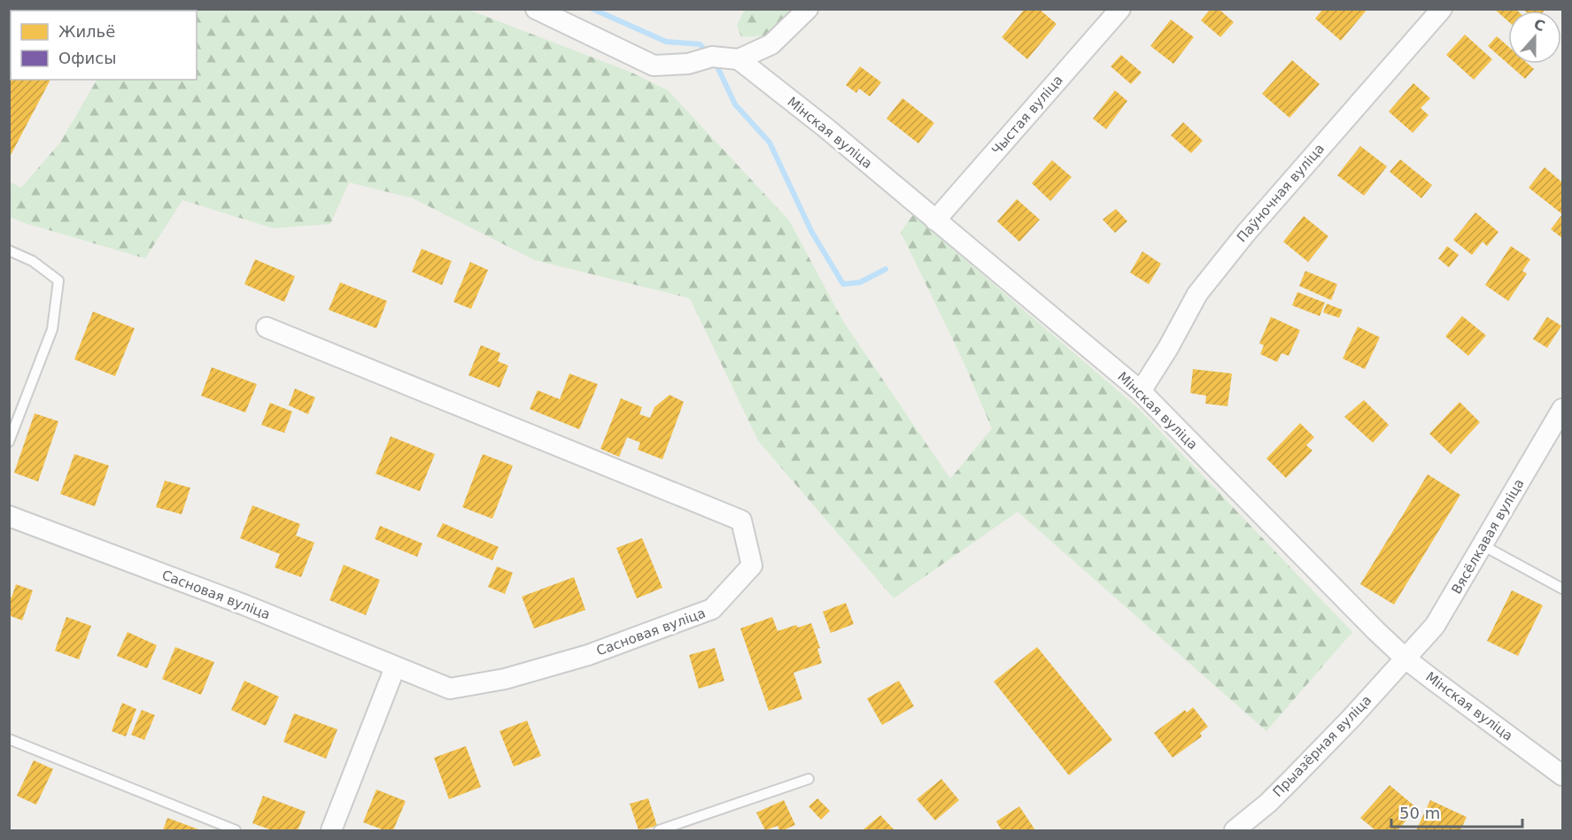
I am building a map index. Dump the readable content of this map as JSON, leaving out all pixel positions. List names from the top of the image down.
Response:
{
  "streets": {
    "street": [
      "Чыстая вуліца",
      "Мінская вуліца",
      "Паўночная вуліца",
      "Вясёлкавая вуліца",
      "Сасновая вуліца",
      "Прыазёрная вуліца"
    ]
  },
  "crossings": [
    ["Чыстая вуліца", "Мінская вуліца"],
    ["Мінская вуліца", "Паўночная вуліца"],
    ["Мінская вуліца", "Вясёлкавая вуліца"],
    ["Мінская вуліца", "Прыазёрная вуліца"],
    ["Вясёлкавая вуліца", "Прыазёрная вуліца"]
  ],
  "legend": ["Жильё", "Офисы"],
  "scale_bar": "50 m",
  "north": "top"
}
